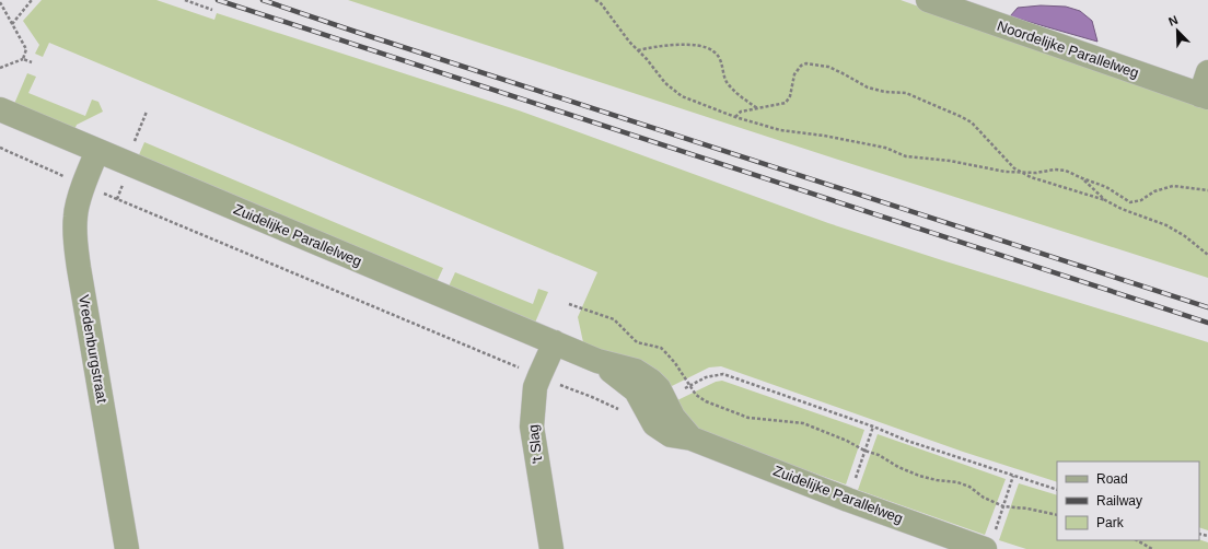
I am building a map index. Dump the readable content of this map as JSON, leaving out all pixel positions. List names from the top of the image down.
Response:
{
  "streets": {
    "street": [
      "Noordelijke Parallelweg",
      "Zuidelijke Parallelweg",
      "Vredenburgstraat",
      "'t Slag"
    ]
  },
  "crossings": [
    ["Zuidelijke Parallelweg", "Vredenburgstraat"],
    ["Zuidelijke Parallelweg", "'t Slag"]
  ],
  "legend": ["Road", "Railway", "Park"],
  "north": "top left"
}
